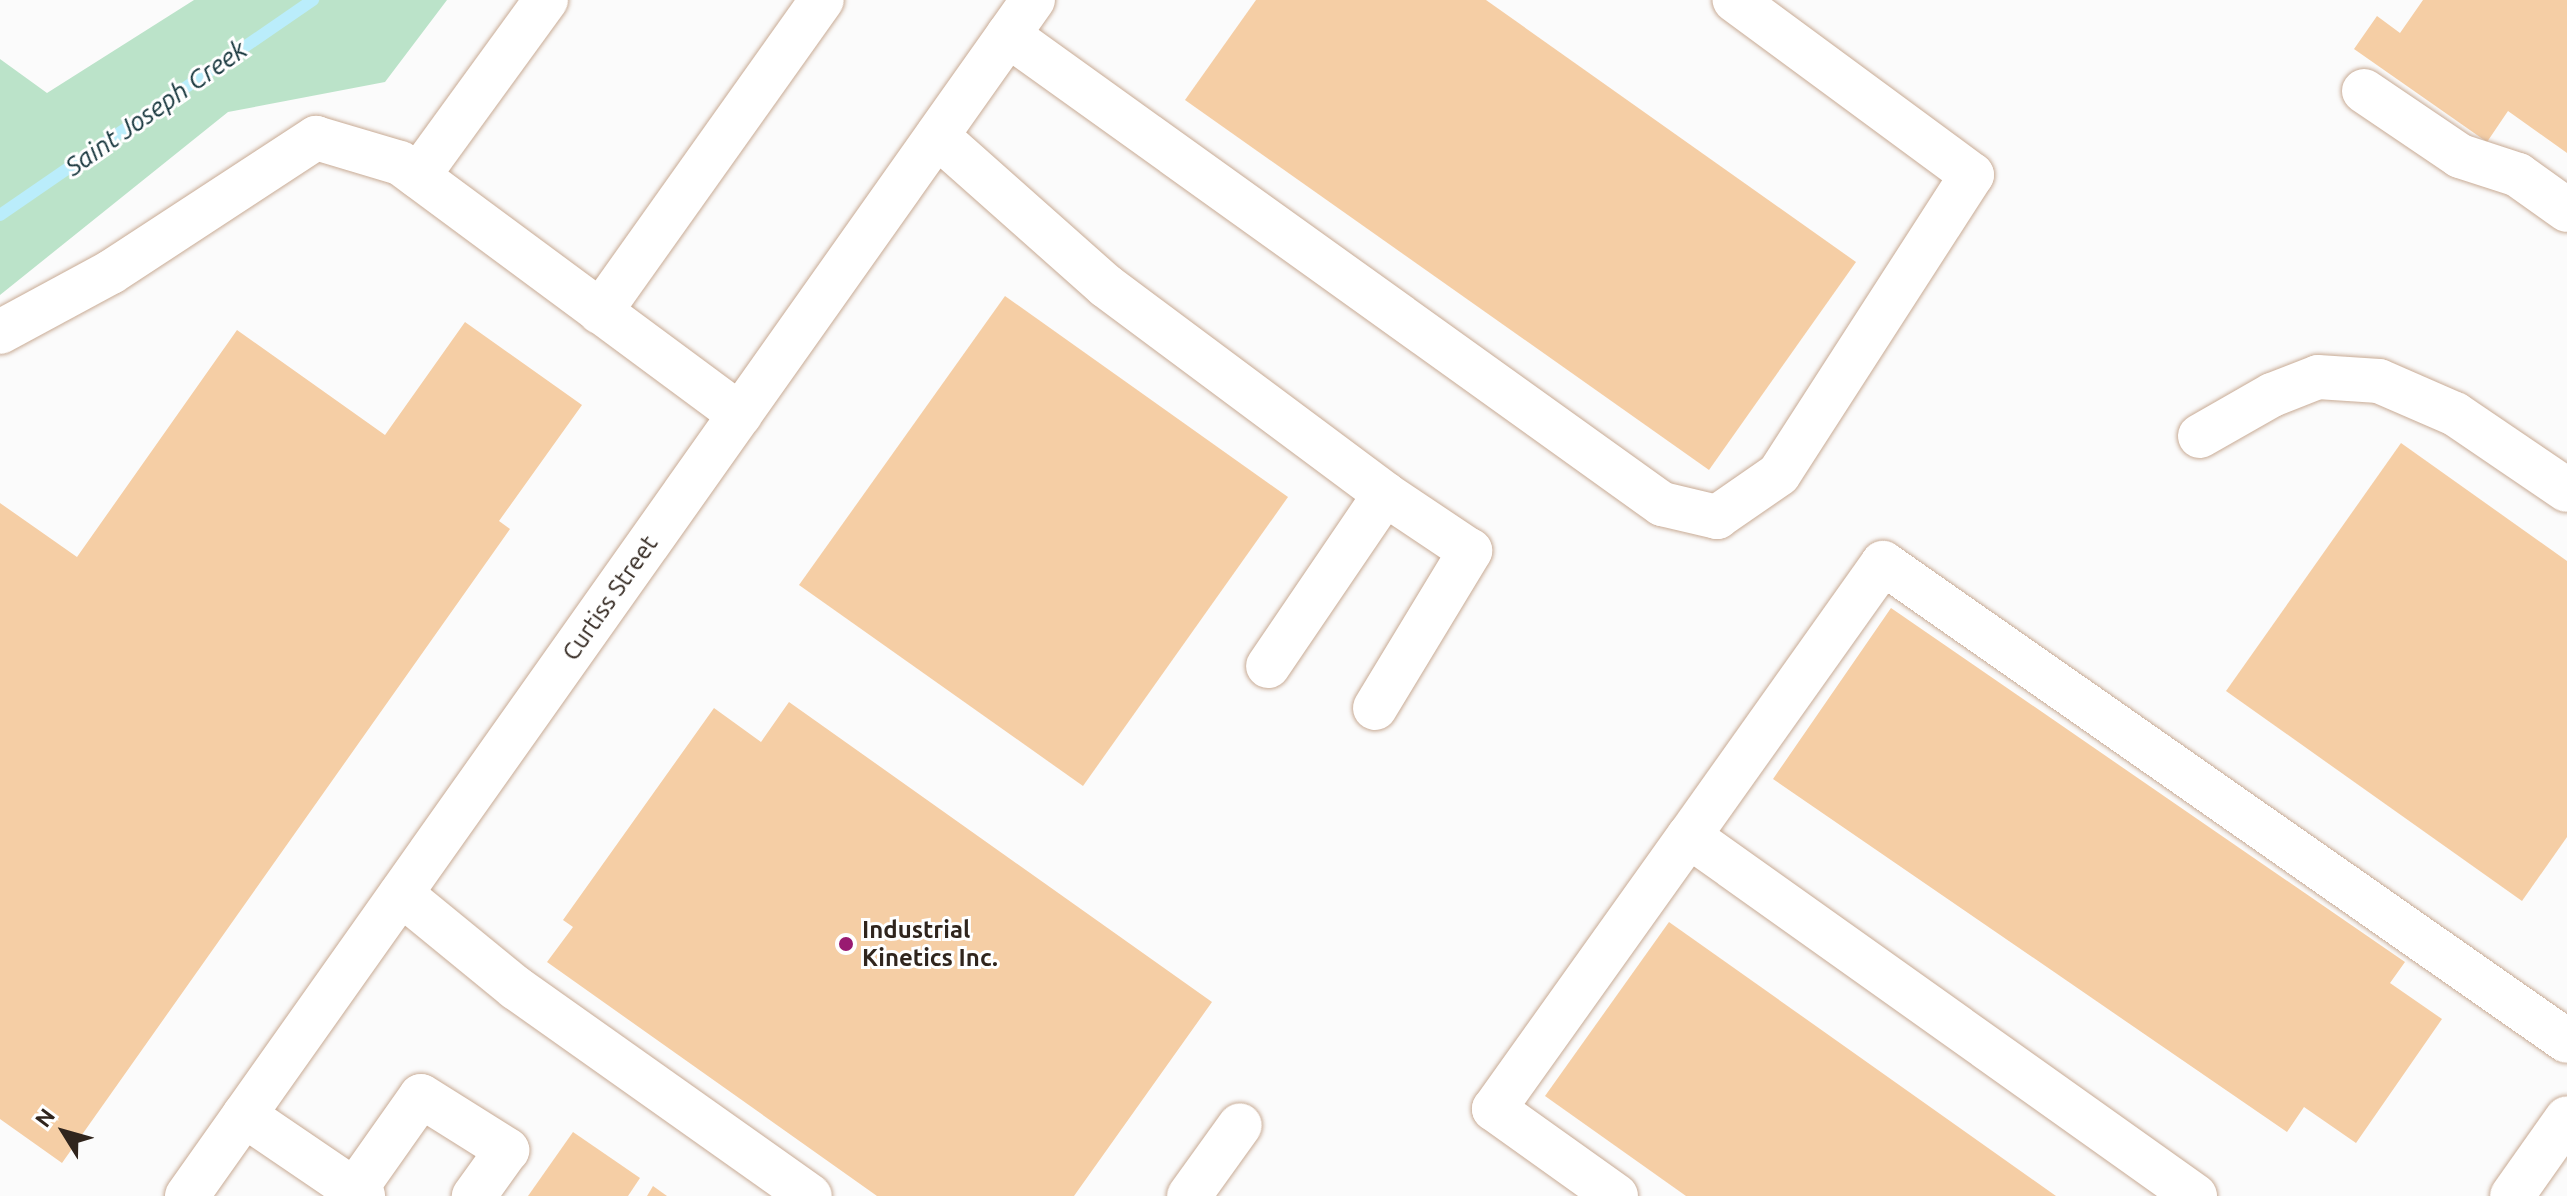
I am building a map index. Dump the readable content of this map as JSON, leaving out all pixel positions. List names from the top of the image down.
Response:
{
  "streets": {
    "street": ["Curtiss Street"]
  },
  "water": ["Saint Joseph Creek"],
  "places": ["Industrial Kinetics Inc."],
  "north": "top left"
}
